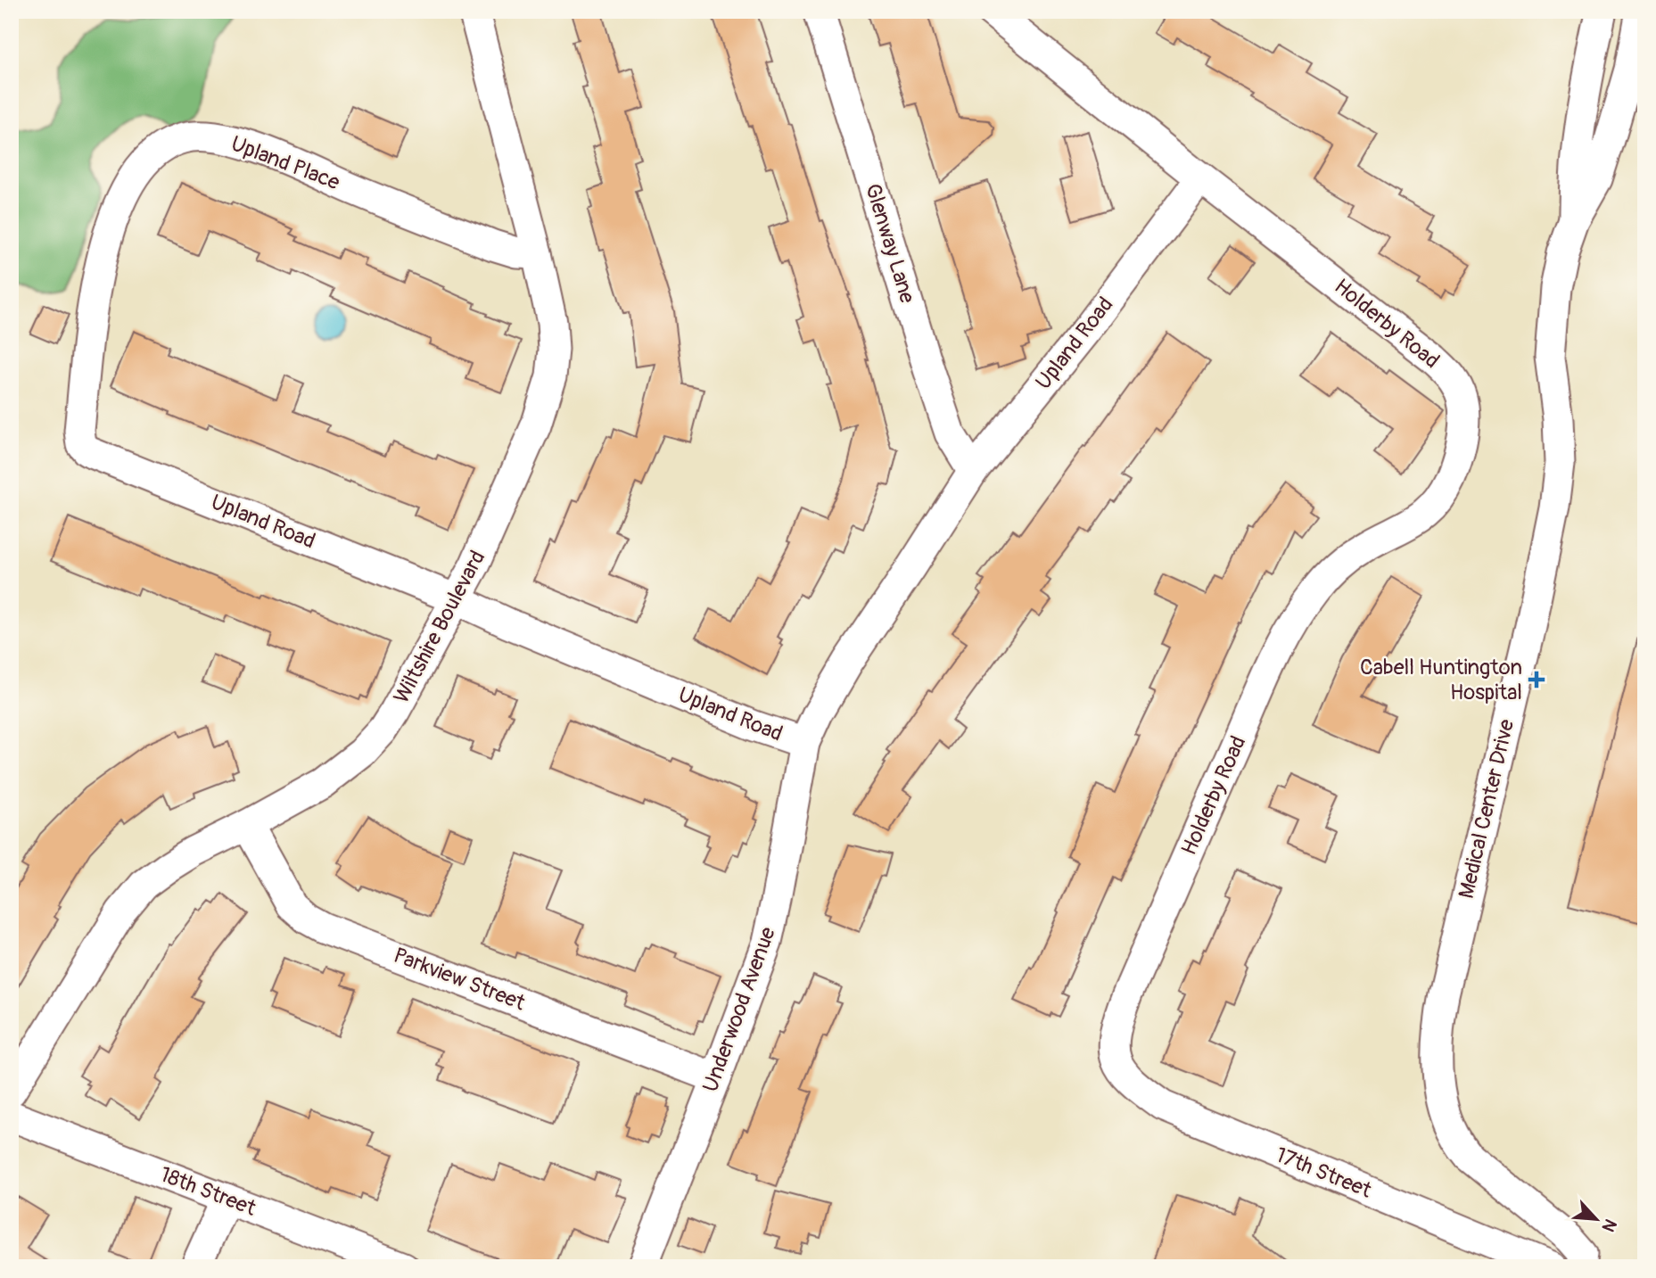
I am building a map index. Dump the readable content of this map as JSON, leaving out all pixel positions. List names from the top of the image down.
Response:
{
  "streets": {
    "street": [
      "Upland Place",
      "Glenway Lane",
      "Holderby Road",
      "Upland Road",
      "Wiltshire Boulevard",
      "Medical Center Drive",
      "Parkview Street",
      "Underwood Avenue",
      "17th Street",
      "18th Street"
    ]
  },
  "crossings": [
    ["Upland Place", "Upland Road"],
    ["Upland Place", "Wiltshire Boulevard"],
    ["Glenway Lane", "Upland Road"],
    ["Holderby Road", "Upland Road"],
    ["Holderby Road", "17th Street"],
    ["Upland Road", "Wiltshire Boulevard"],
    ["Upland Road", "Underwood Avenue"],
    ["Wiltshire Boulevard", "Parkview Street"],
    ["Parkview Street", "Underwood Avenue"]
  ],
  "places": {
    "health": ["Cabell Huntington Hospital"]
  },
  "north": "bottom right"
}
